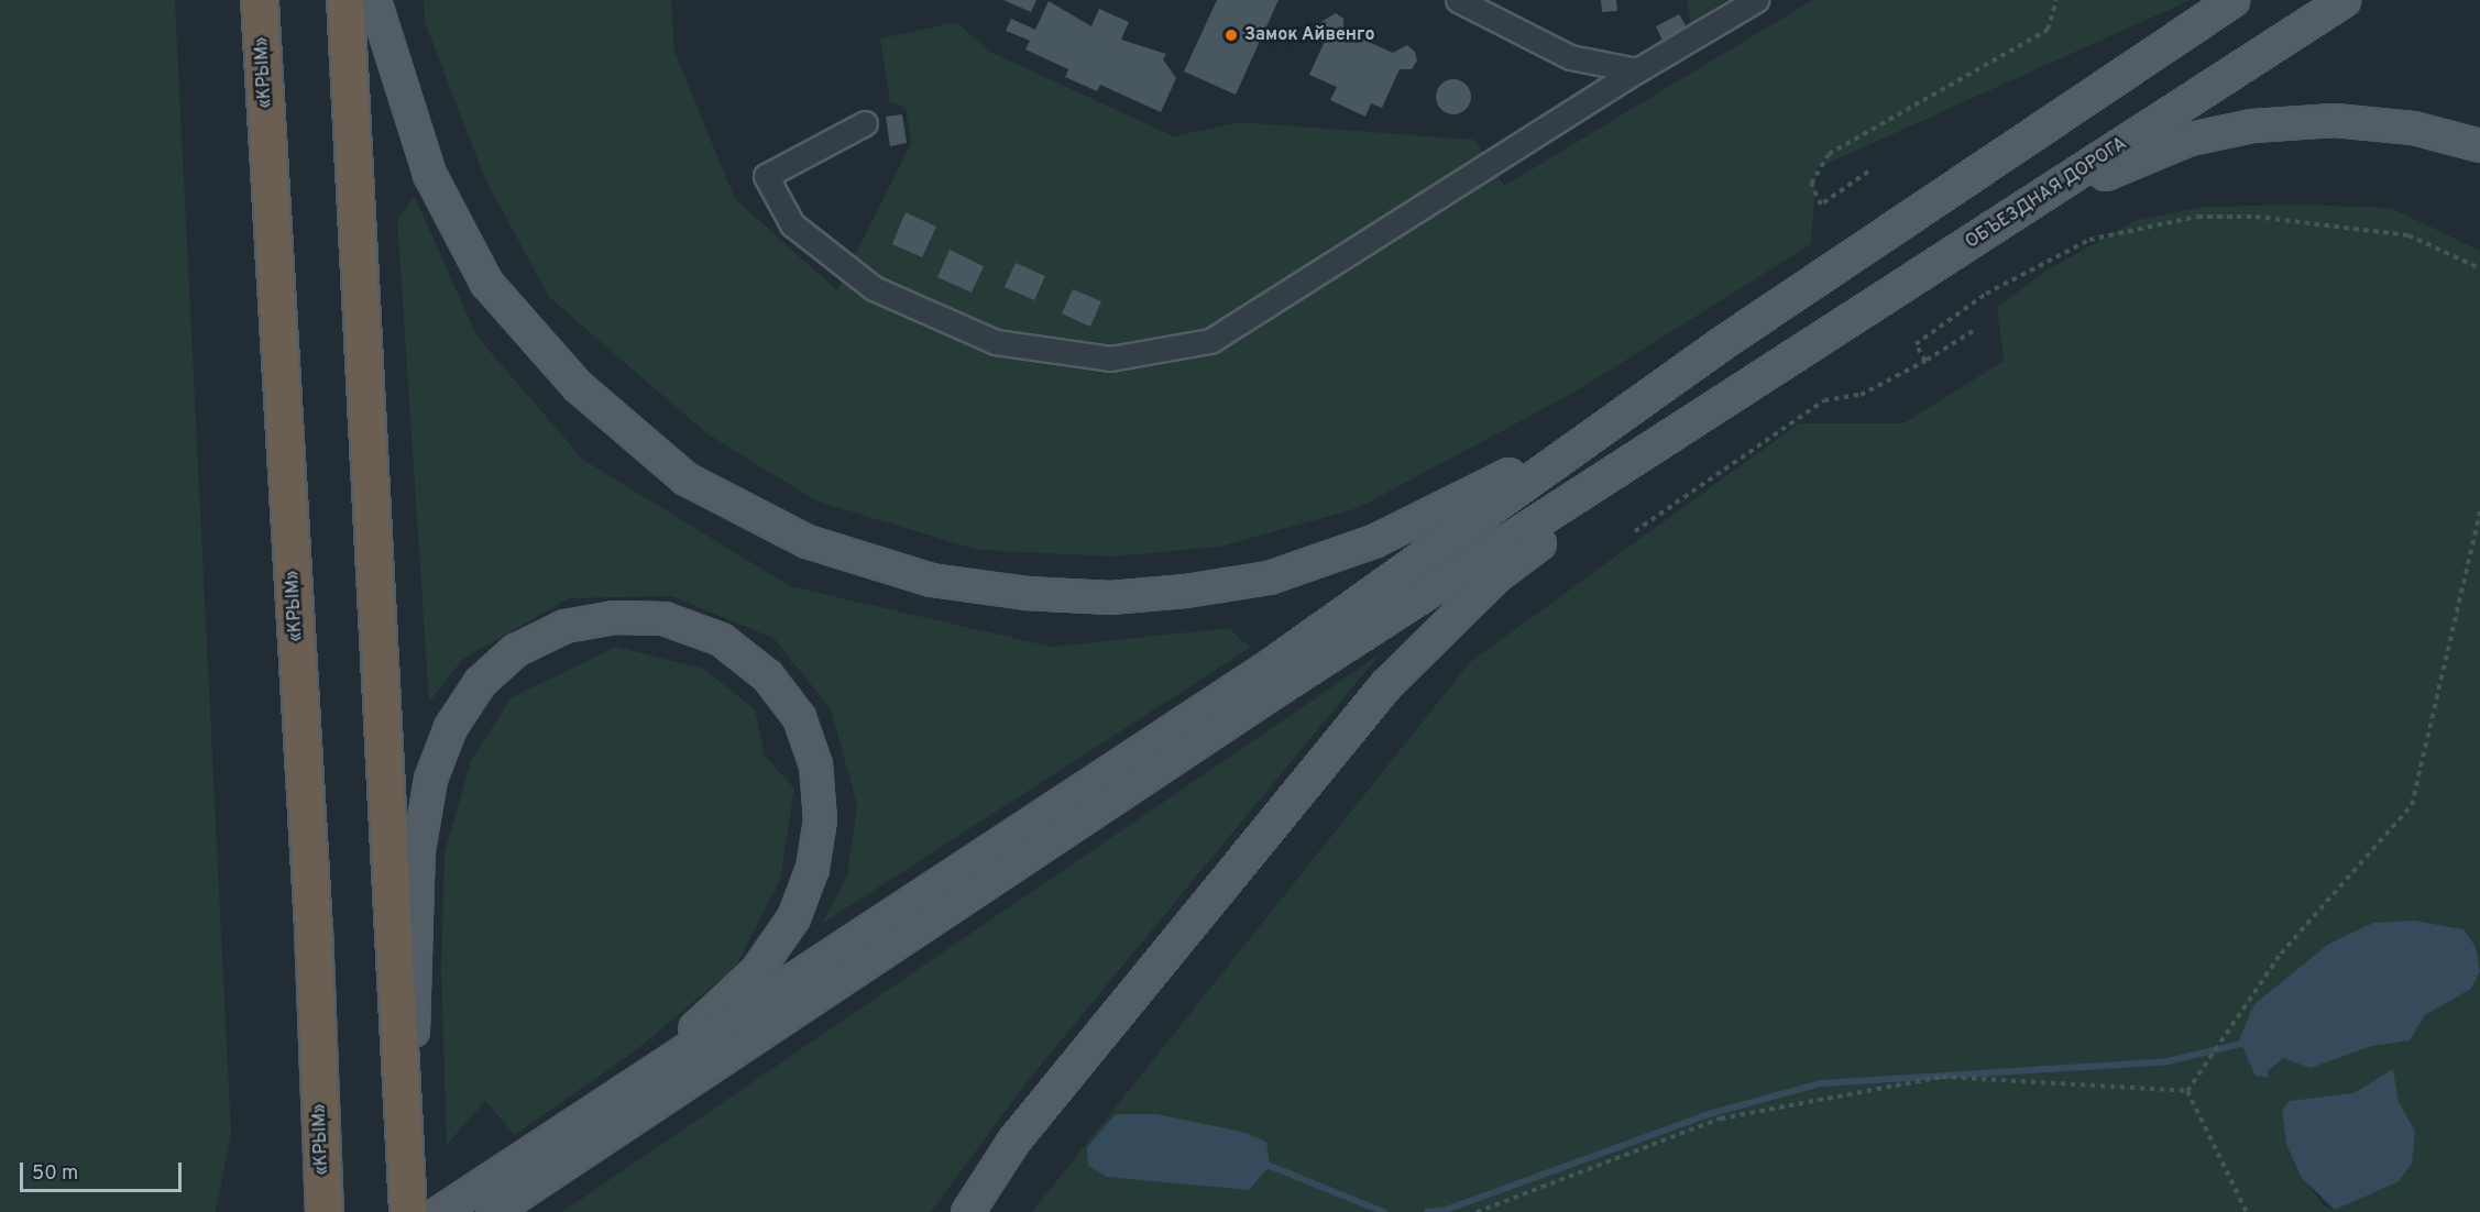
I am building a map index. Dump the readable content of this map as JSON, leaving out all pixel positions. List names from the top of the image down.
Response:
{
  "streets": {
    "highway": ["«КРЫМ»"],
    "main road": ["ОБЪЕЗДНАЯ ДОРОГА"]
  },
  "places": ["Замок Айвенго"],
  "scale_bar": "50 m"
}
